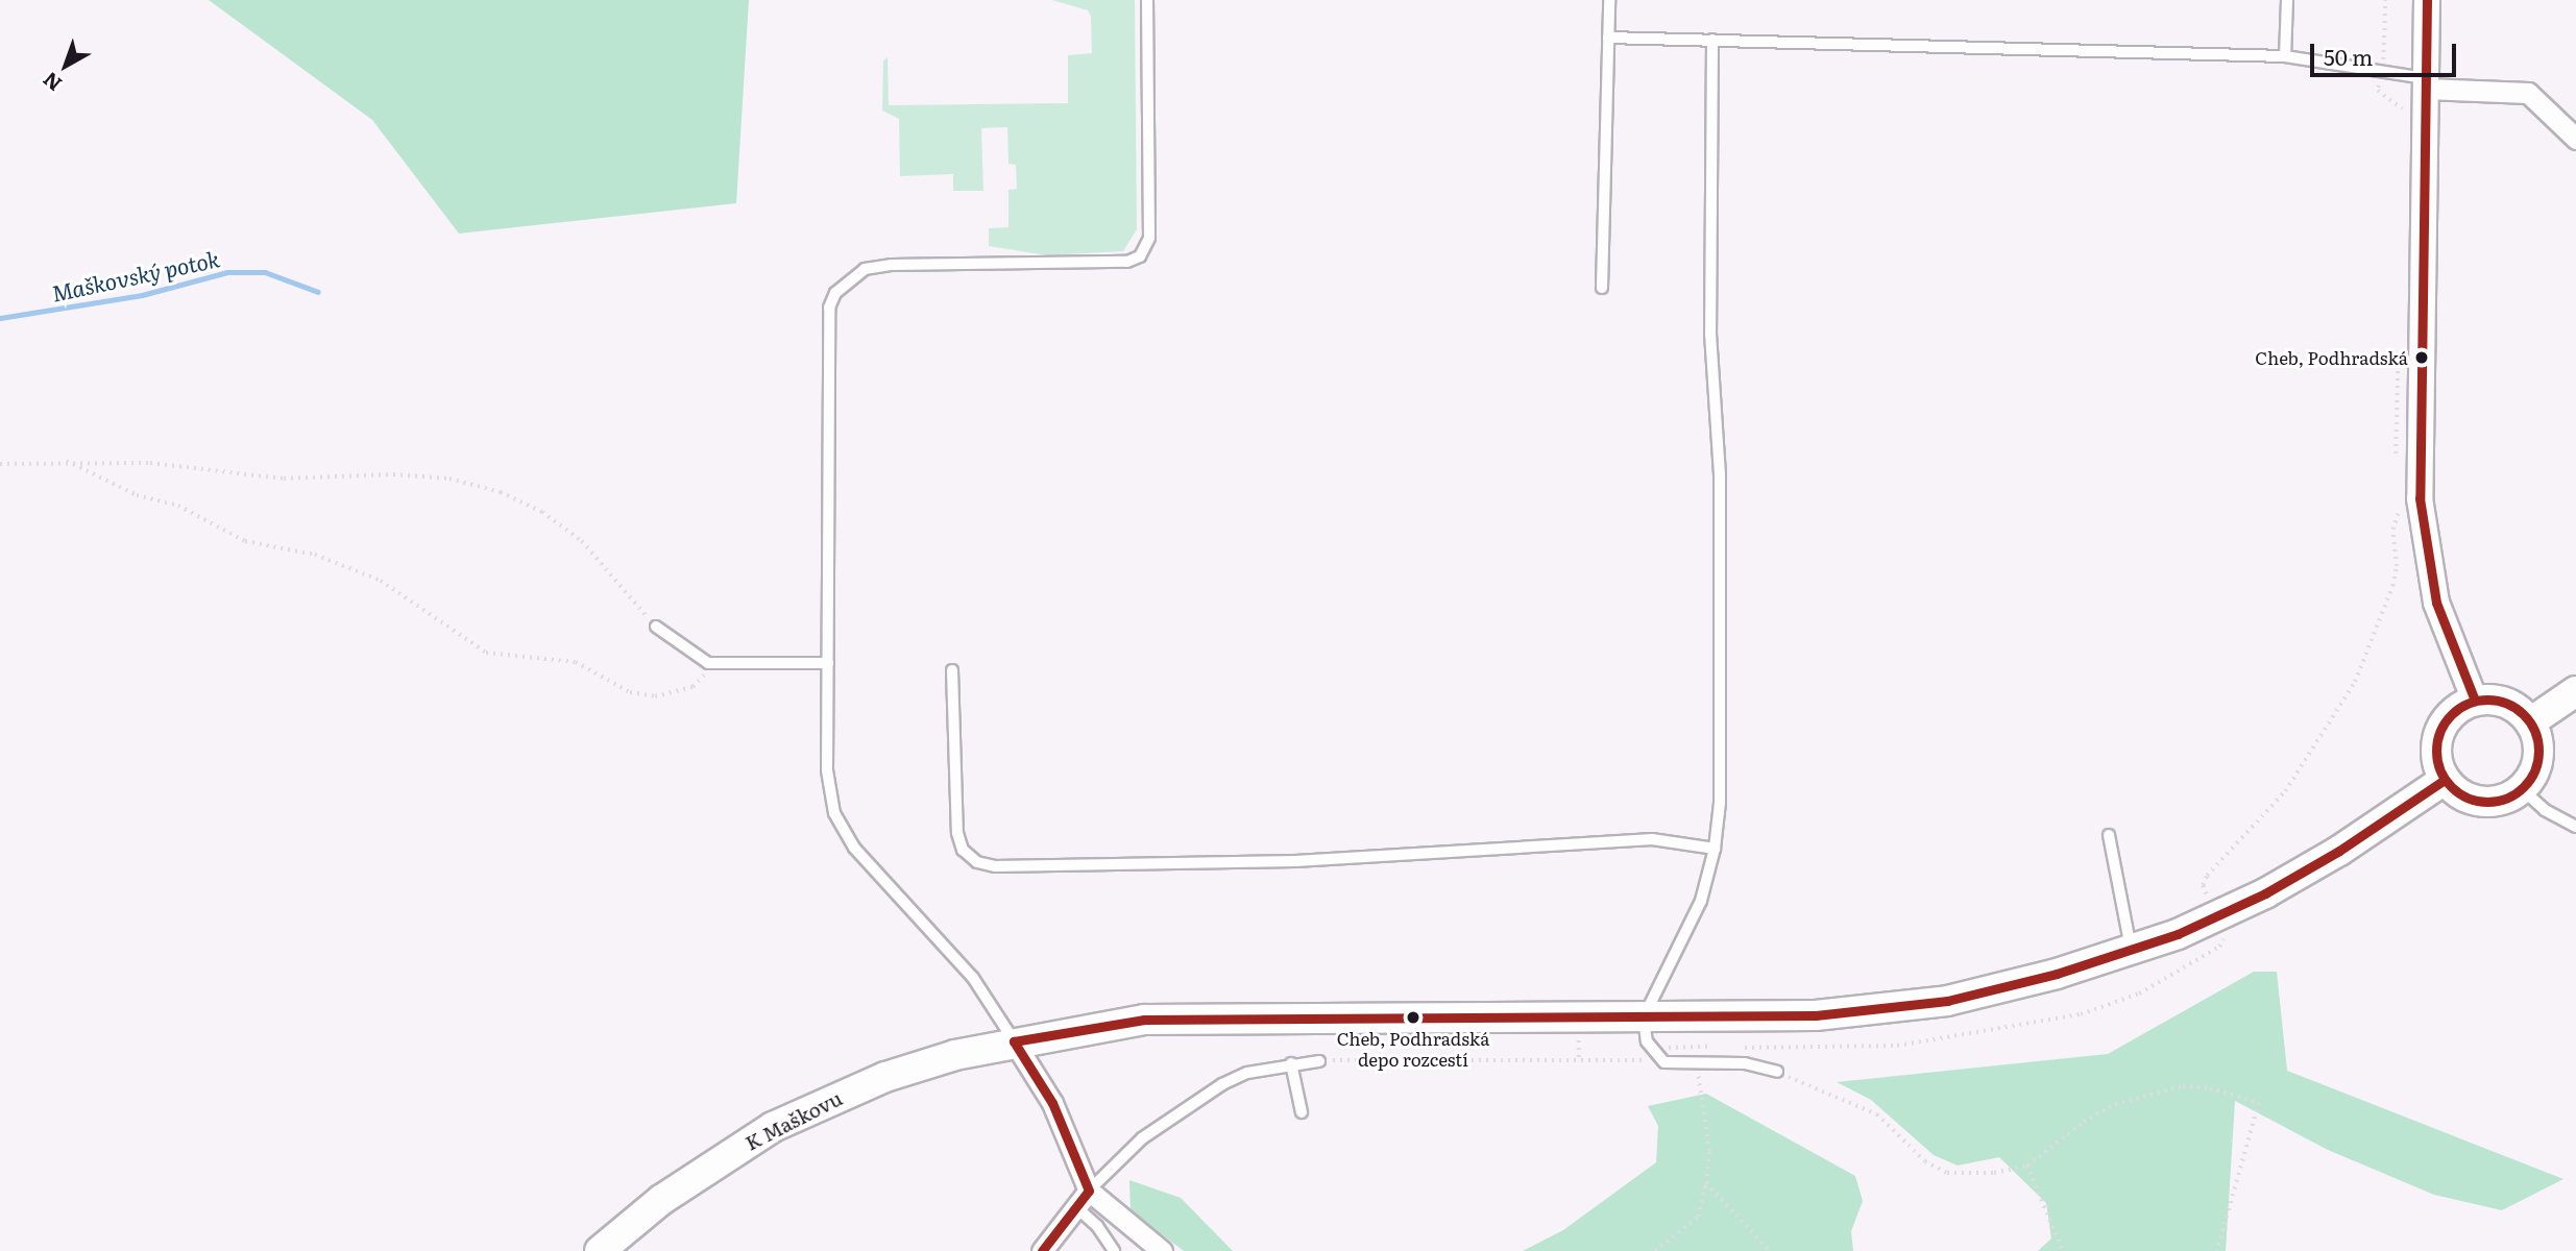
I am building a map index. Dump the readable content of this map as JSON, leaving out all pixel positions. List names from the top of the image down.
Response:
{
  "streets": {
    "main road": ["K Maškovu"]
  },
  "water": ["Maškovský potok"],
  "places": ["Cheb, Podhradská", "Cheb, Podhradská depo rozcestí"],
  "scale_bar": "50 m",
  "north": "bottom left"
}
